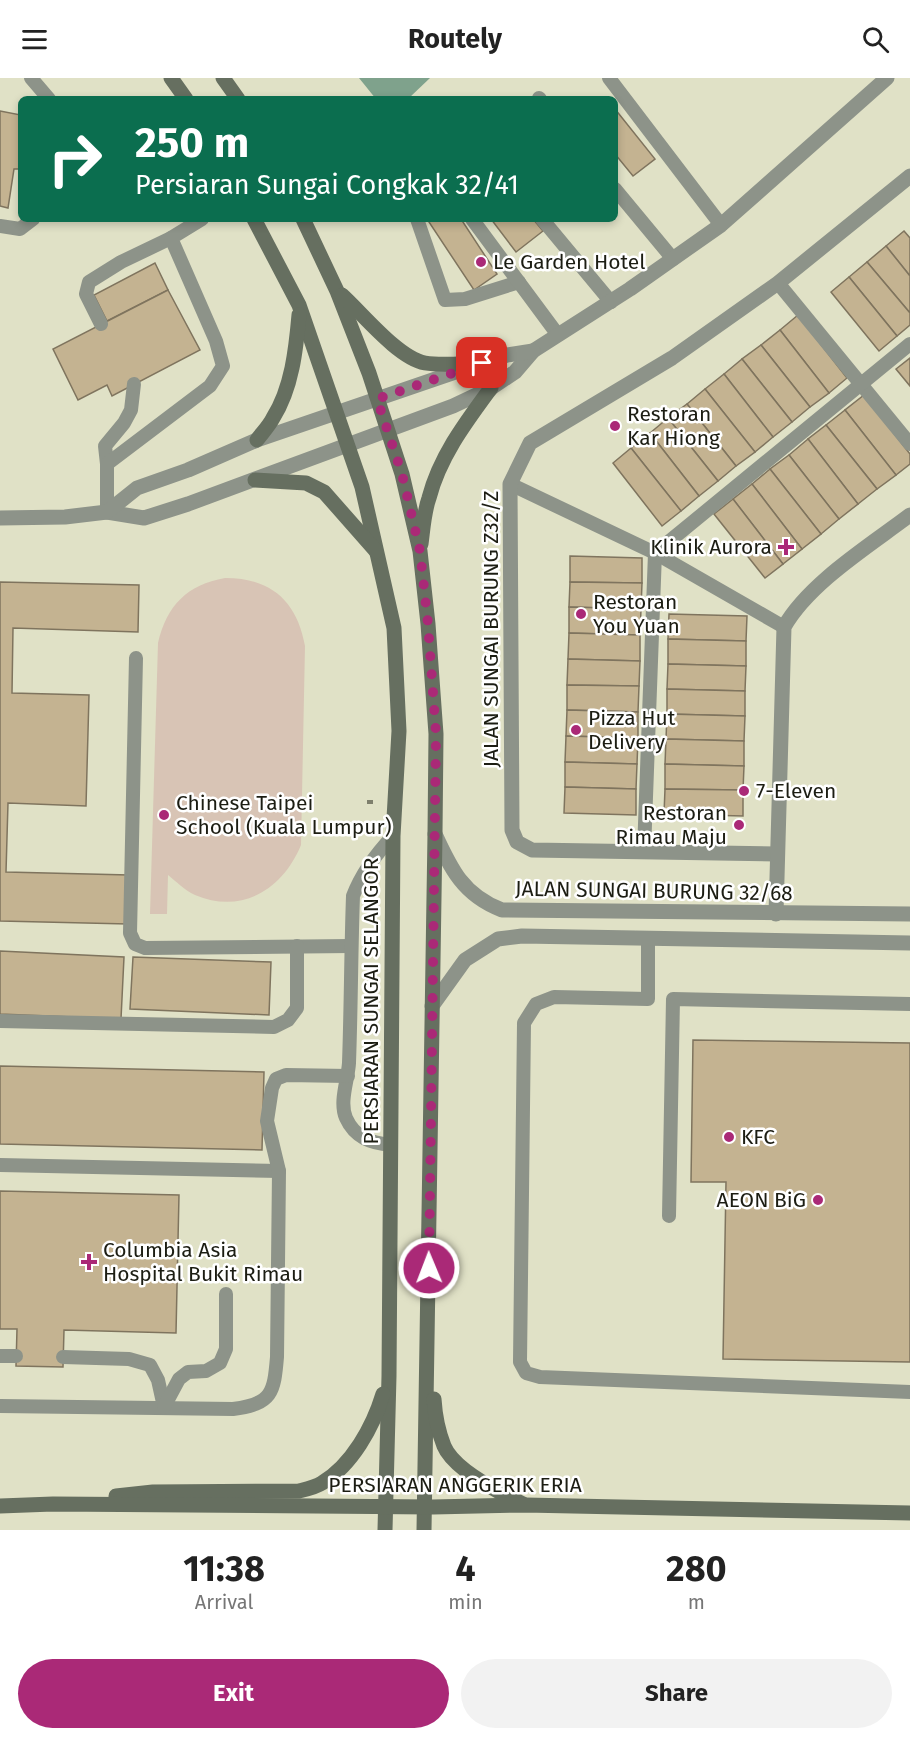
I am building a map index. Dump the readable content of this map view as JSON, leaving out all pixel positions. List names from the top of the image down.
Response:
{
  "streets": {
    "main road": ["PERSIARAN SUNGAI SELANGOR", "PERSIARAN ANGGERIK ERIA"],
    "street": ["JALAN SUNGAI BURUNG Z32/Z", "JALAN SUNGAI BURUNG 32/68"]
  },
  "crossings": [
    ["PERSIARAN SUNGAI SELANGOR", "PERSIARAN ANGGERIK ERIA"]
  ],
  "places": {
    "other": [
      "Le Garden Hotel",
      "Restoran Kar Hiong",
      "Restoran You Yuan",
      "Pizza Hut Delivery",
      "7-Eleven",
      "Chinese Taipei School (Kuala Lumpur)",
      "Restoran Rimau Maju",
      "KFC",
      "AEON BiG"
    ],
    "health": ["Klinik Aurora", "Columbia Asia Hospital Bukit Rimau"]
  },
  "page": {
    "header": "Routely",
    "turn": ["250 m", "Persiaran Sungai Congkak 32/41"],
    "eta": [
      "11:38",
      "Arrival",
      "4",
      "min",
      "280",
      "m"
    ],
    "buttons": ["Exit", "Share"]
  }
}
